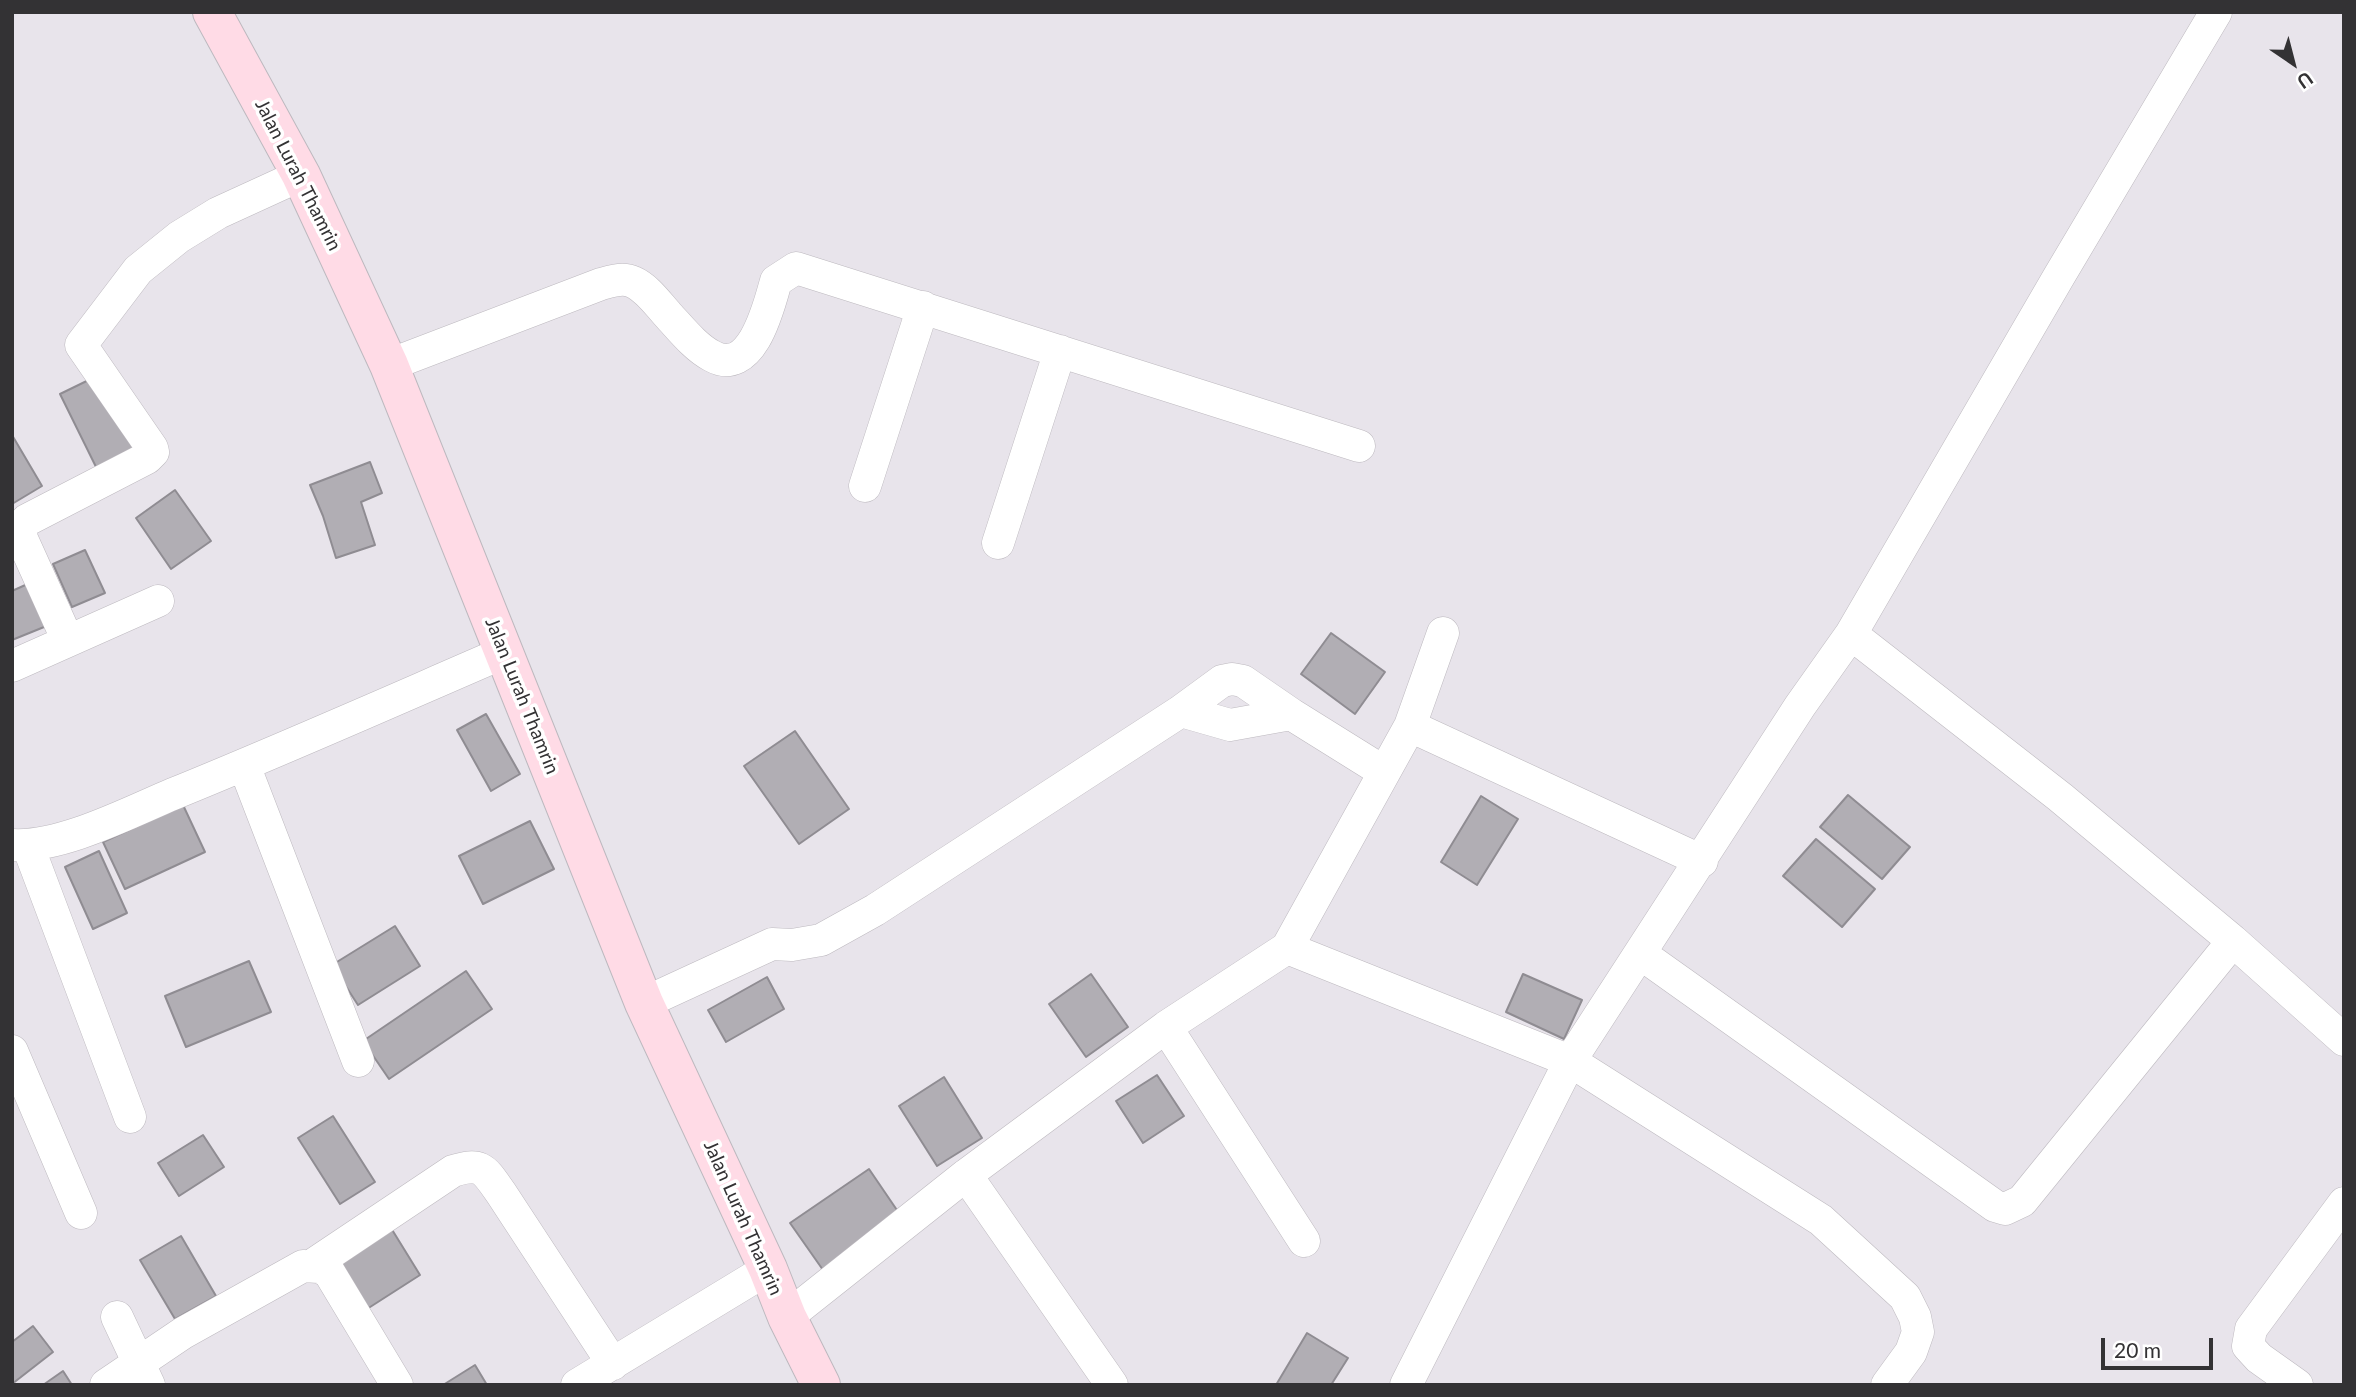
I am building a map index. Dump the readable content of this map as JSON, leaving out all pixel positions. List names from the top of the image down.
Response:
{
  "streets": {
    "street": ["Jalan Lurah Thamrin"]
  },
  "scale_bar": "20 m",
  "north": "bottom right"
}
